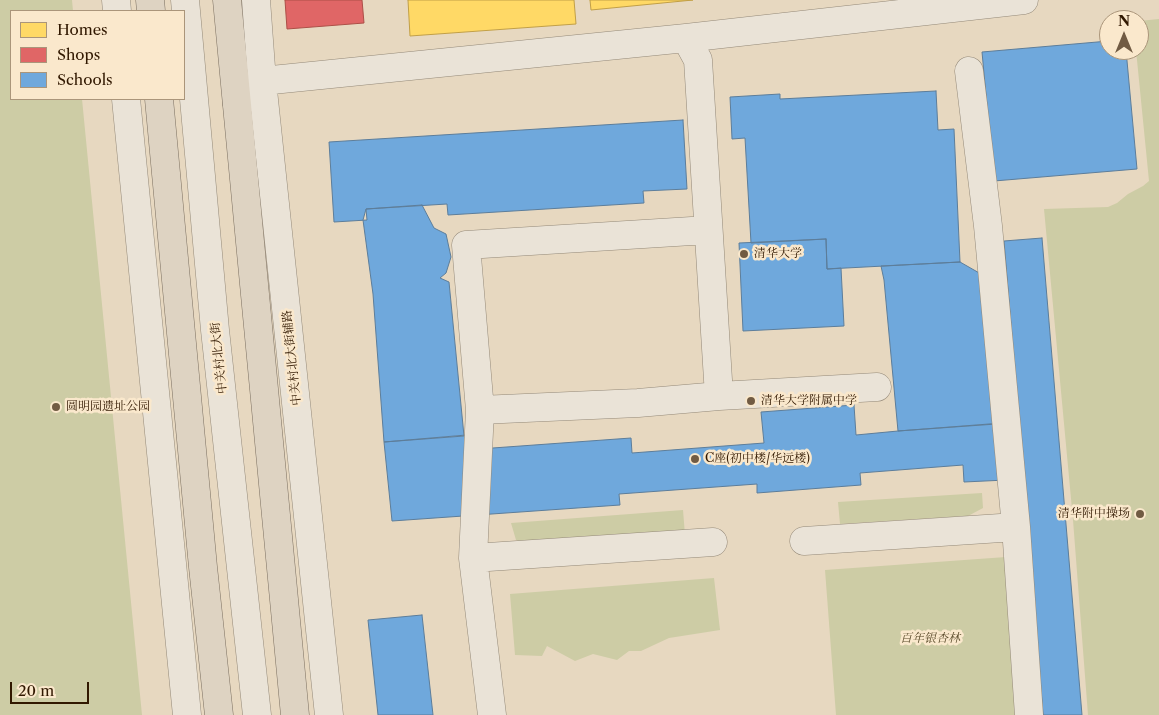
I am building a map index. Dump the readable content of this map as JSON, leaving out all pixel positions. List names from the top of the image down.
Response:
{
  "streets": {
    "street": ["中关村北大街", "中关村北大街辅路"]
  },
  "parks": ["百年银杏林"],
  "places": [
    "清华大学",
    "清华大学附属中学",
    "圆明园遗址公园",
    "C座(初中楼/华远楼)",
    "清华附中操场"
  ],
  "legend": ["Homes", "Shops", "Schools"],
  "scale_bar": "20 m",
  "north": "top"
}
